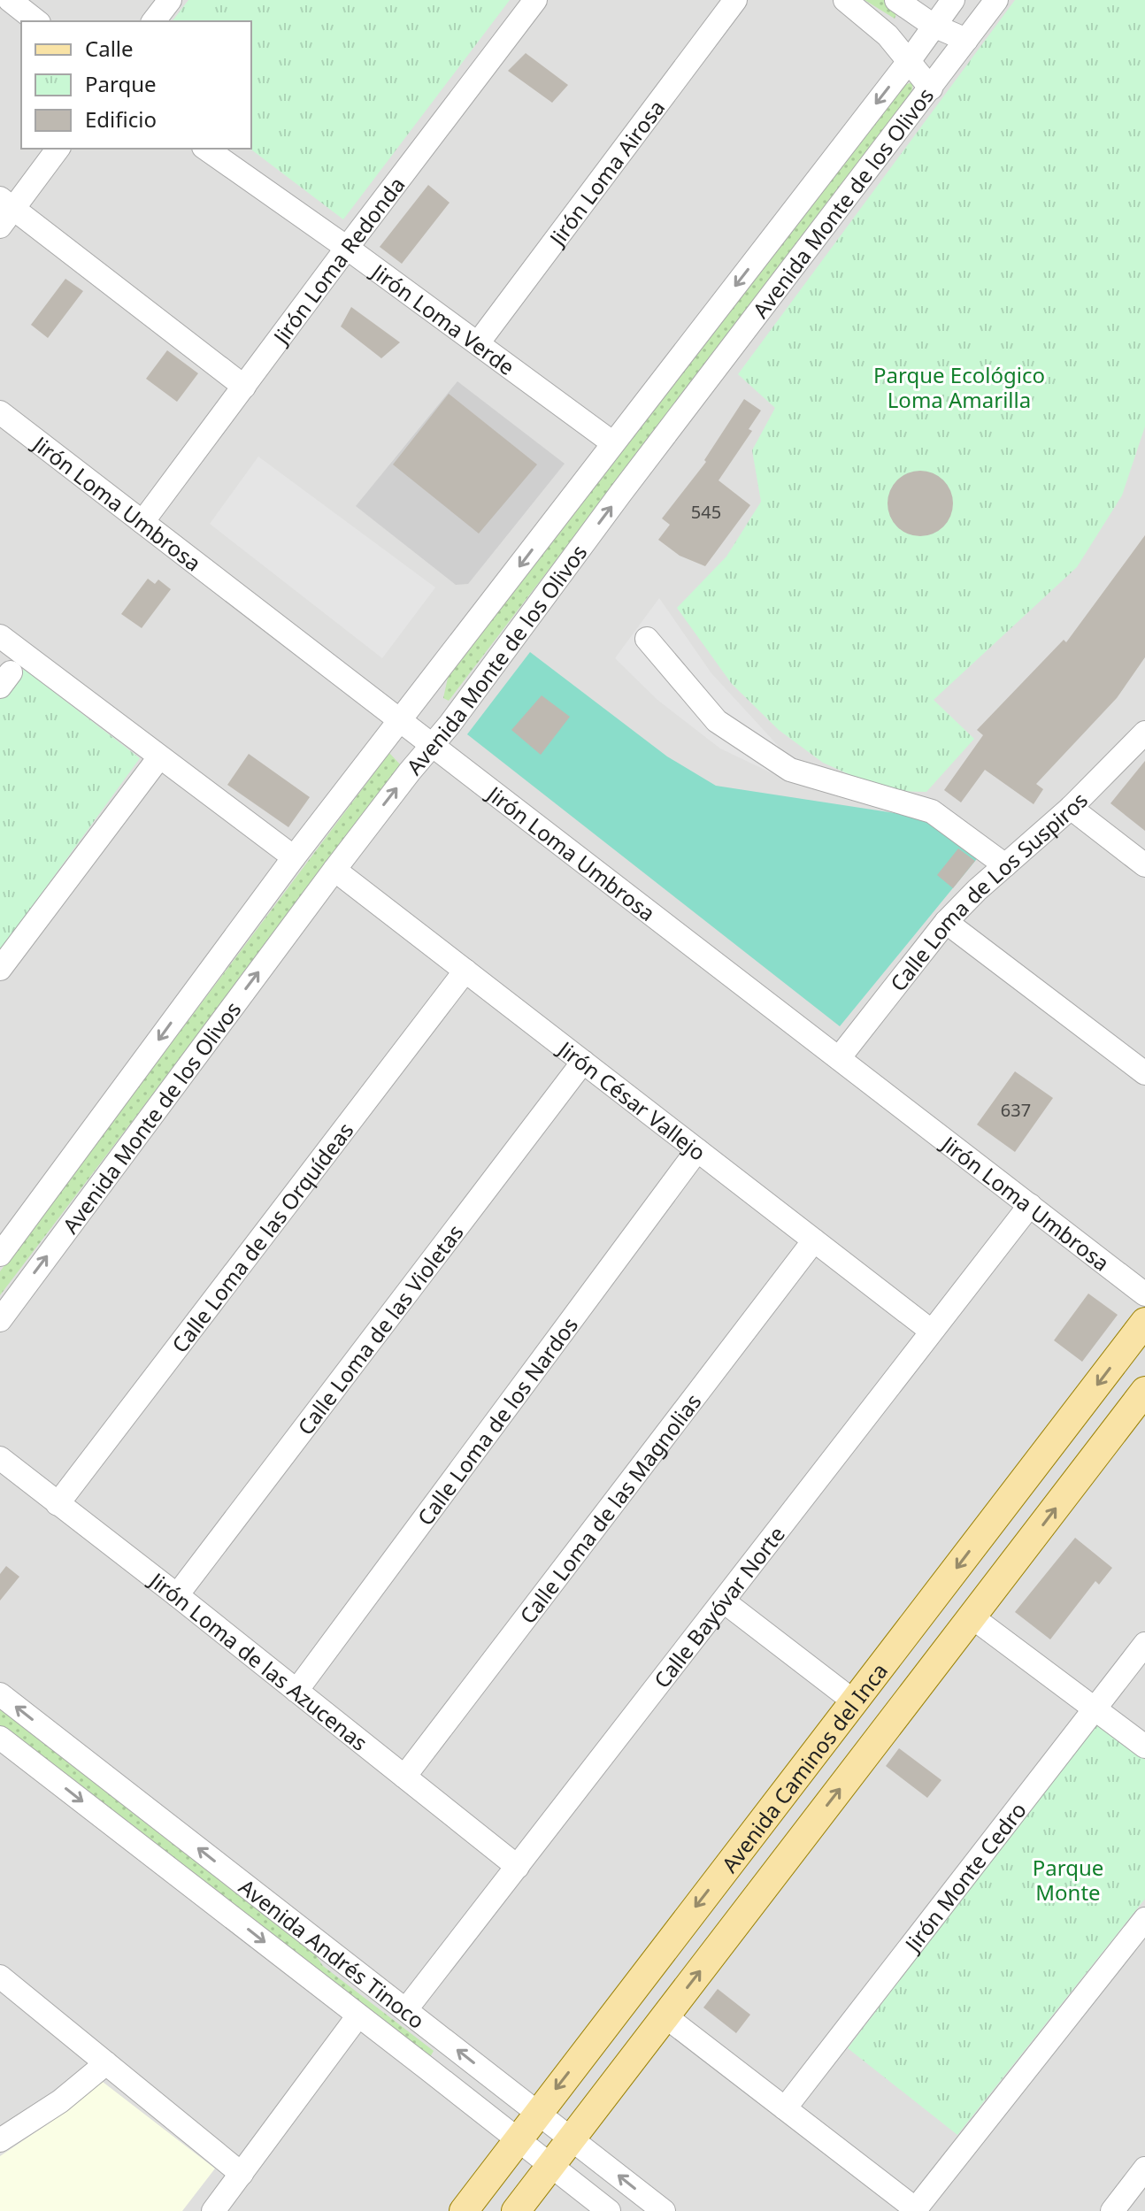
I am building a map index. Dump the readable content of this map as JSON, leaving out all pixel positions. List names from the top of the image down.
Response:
{
  "streets": {
    "main road": ["Avenida Caminos del Inca"],
    "street": [
      "Jirón Loma Airosa",
      "Avenida Monte de los Olivos",
      "Jirón Loma Redonda",
      "Jirón Loma Verde",
      "Jirón Loma Umbrosa",
      "Calle Loma de Los Suspiros",
      "Jirón César Vallejo",
      "Calle Loma de las Orquídeas",
      "Calle Loma de las Violetas",
      "Calle Loma de los Nardos",
      "Calle Loma de las Magnolias",
      "Calle Bayóvar Norte",
      "Jirón Loma de las Azucenas",
      "Jirón Monte Cedro",
      "Avenida Andrés Tinoco"
    ]
  },
  "crossings": [
    ["Jirón Loma Airosa", "Jirón Loma Verde"],
    ["Avenida Monte de los Olivos", "Jirón Loma Verde"],
    ["Avenida Monte de los Olivos", "Jirón Loma Umbrosa"],
    ["Avenida Monte de los Olivos", "Jirón César Vallejo"],
    ["Jirón Loma Redonda", "Jirón Loma Verde"],
    ["Jirón Loma Redonda", "Jirón Loma Umbrosa"],
    ["Jirón Loma Umbrosa", "Calle Loma de Los Suspiros"],
    ["Jirón Loma Umbrosa", "Calle Bayóvar Norte"],
    ["Jirón César Vallejo", "Calle Loma de las Orquídeas"],
    ["Jirón César Vallejo", "Calle Loma de las Violetas"],
    ["Jirón César Vallejo", "Calle Loma de los Nardos"],
    ["Jirón César Vallejo", "Calle Loma de las Magnolias"],
    ["Jirón César Vallejo", "Calle Bayóvar Norte"],
    ["Calle Loma de las Orquídeas", "Jirón Loma de las Azucenas"],
    ["Calle Loma de las Violetas", "Jirón Loma de las Azucenas"],
    ["Calle Loma de los Nardos", "Jirón Loma de las Azucenas"],
    ["Calle Loma de las Magnolias", "Jirón Loma de las Azucenas"],
    ["Calle Bayóvar Norte", "Jirón Loma de las Azucenas"],
    ["Calle Bayóvar Norte", "Avenida Andrés Tinoco"],
    ["Avenida Caminos del Inca", "Avenida Andrés Tinoco"]
  ],
  "parks": ["Parque Ecológico Loma Amarilla", "Parque Monte"],
  "house_numbers": ["545", "637"],
  "legend": ["Calle", "Parque", "Edificio"]
}
